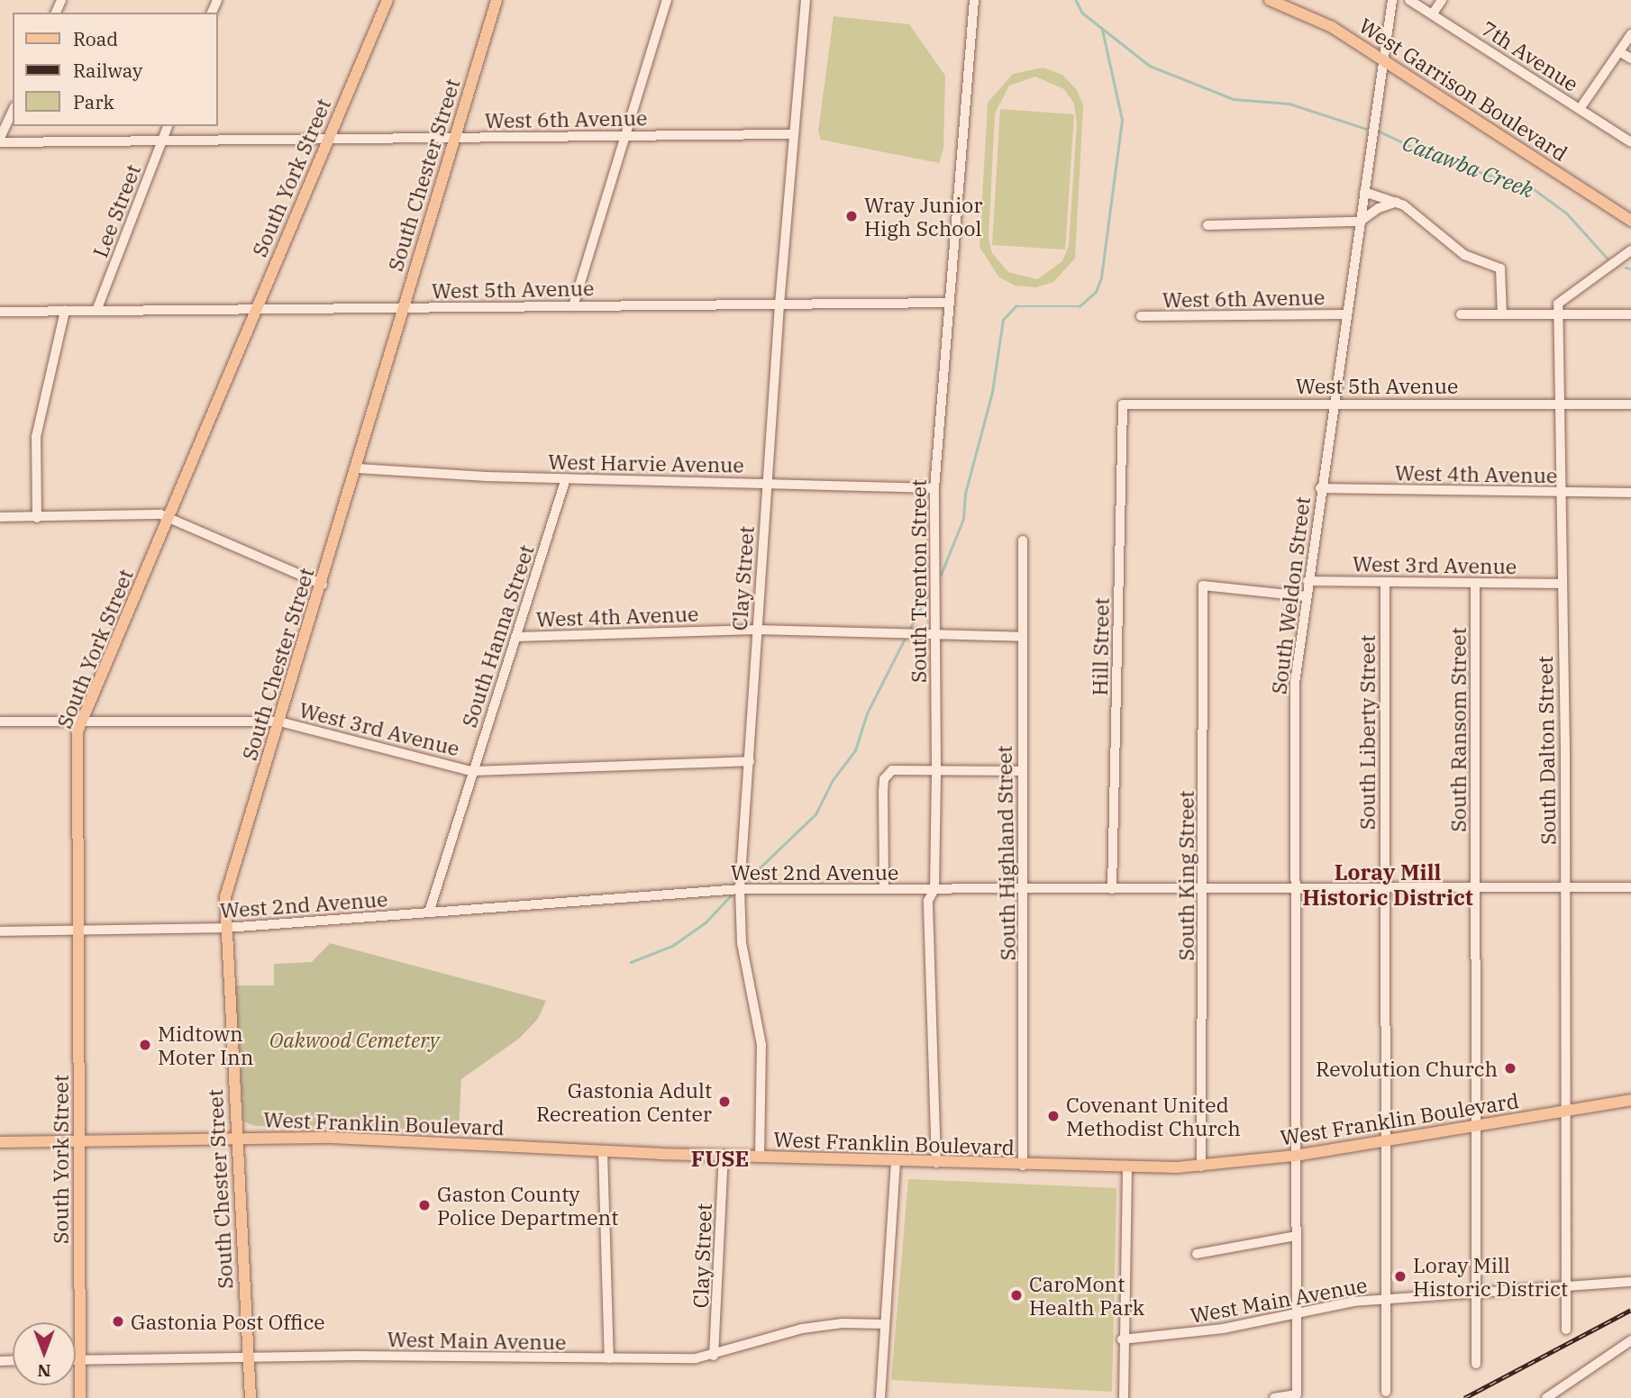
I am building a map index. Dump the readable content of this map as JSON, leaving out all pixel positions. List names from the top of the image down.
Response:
{
  "streets": {
    "main road": [
      "West Garrison Boulevard",
      "South Chester Street",
      "South York Street",
      "West Franklin Boulevard"
    ],
    "street": [
      "7th Avenue",
      "West 6th Avenue",
      "Lee Street",
      "West 5th Avenue",
      "West Harvie Avenue",
      "West 4th Avenue",
      "West 3rd Avenue",
      "Clay Street",
      "South Trenton Street",
      "South Weldon Street",
      "South Hanna Street",
      "Hill Street",
      "South Ransom Street",
      "South Liberty Street",
      "South Dalton Street",
      "South Highland Street",
      "West 2nd Avenue",
      "South King Street",
      "West Main Avenue"
    ]
  },
  "crossings": [
    ["West Garrison Boulevard", "South Weldon Street"],
    ["West 6th Avenue", "South Chester Street"],
    ["West 6th Avenue", "South York Street"],
    ["West 6th Avenue", "Lee Street"],
    ["West 6th Avenue", "Clay Street"],
    ["West 6th Avenue", "South Weldon Street"],
    ["South Chester Street", "West 5th Avenue"],
    ["South Chester Street", "West Harvie Avenue"],
    ["South Chester Street", "West 3rd Avenue"],
    ["South Chester Street", "West 2nd Avenue"],
    ["South Chester Street", "West Franklin Boulevard"],
    ["South Chester Street", "West Main Avenue"],
    ["South York Street", "West 5th Avenue"],
    ["South York Street", "West 3rd Avenue"],
    ["South York Street", "West 2nd Avenue"],
    ["South York Street", "West Franklin Boulevard"],
    ["South York Street", "West Main Avenue"],
    ["Lee Street", "West 5th Avenue"],
    ["West 5th Avenue", "Clay Street"],
    ["West 5th Avenue", "South Trenton Street"],
    ["West 5th Avenue", "South Weldon Street"],
    ["West 5th Avenue", "Hill Street"],
    ["West 5th Avenue", "South Dalton Street"],
    ["West Harvie Avenue", "Clay Street"],
    ["West Harvie Avenue", "South Trenton Street"],
    ["West Harvie Avenue", "South Hanna Street"],
    ["West 4th Avenue", "Clay Street"],
    ["West 4th Avenue", "South Trenton Street"],
    ["West 4th Avenue", "South Weldon Street"],
    ["West 4th Avenue", "South Hanna Street"],
    ["West 4th Avenue", "South Dalton Street"],
    ["West 4th Avenue", "South Highland Street"],
    ["West 3rd Avenue", "Clay Street"],
    ["West 3rd Avenue", "South Weldon Street"],
    ["West 3rd Avenue", "South Hanna Street"],
    ["West 3rd Avenue", "South Ransom Street"],
    ["West 3rd Avenue", "South Liberty Street"],
    ["West 3rd Avenue", "South Dalton Street"],
    ["Clay Street", "West 2nd Avenue"],
    ["Clay Street", "West Franklin Boulevard"],
    ["Clay Street", "West Main Avenue"],
    ["South Trenton Street", "West 2nd Avenue"],
    ["South Trenton Street", "West Franklin Boulevard"],
    ["South Weldon Street", "West 2nd Avenue"],
    ["South Weldon Street", "South King Street"],
    ["South Weldon Street", "West Franklin Boulevard"],
    ["South Weldon Street", "West Main Avenue"],
    ["South Hanna Street", "West 2nd Avenue"],
    ["Hill Street", "West 2nd Avenue"],
    ["South Ransom Street", "West 2nd Avenue"],
    ["South Ransom Street", "West Franklin Boulevard"],
    ["South Ransom Street", "West Main Avenue"],
    ["South Liberty Street", "West 2nd Avenue"],
    ["South Liberty Street", "West Franklin Boulevard"],
    ["South Liberty Street", "West Main Avenue"],
    ["South Dalton Street", "West 2nd Avenue"],
    ["South Dalton Street", "West Franklin Boulevard"],
    ["South Dalton Street", "West Main Avenue"],
    ["South Highland Street", "West 2nd Avenue"],
    ["South Highland Street", "West Franklin Boulevard"],
    ["West 2nd Avenue", "South King Street"],
    ["South King Street", "West Franklin Boulevard"]
  ],
  "districts": ["Loray Mill Historic District", "FUSE"],
  "water": ["Catawba Creek"],
  "parks": ["Oakwood Cemetery"],
  "places": [
    "Wray Junior High School",
    "Midtown Moter Inn",
    "Revolution Church",
    "Gastonia Adult Recreation Center",
    "Covenant United Methodist Church",
    "Gaston County Police Department",
    "Loray Mill Historic District",
    "CaroMont Health Park",
    "Gastonia Post Office"
  ],
  "legend": ["Road", "Railway", "Park"],
  "north": "bottom"
}
